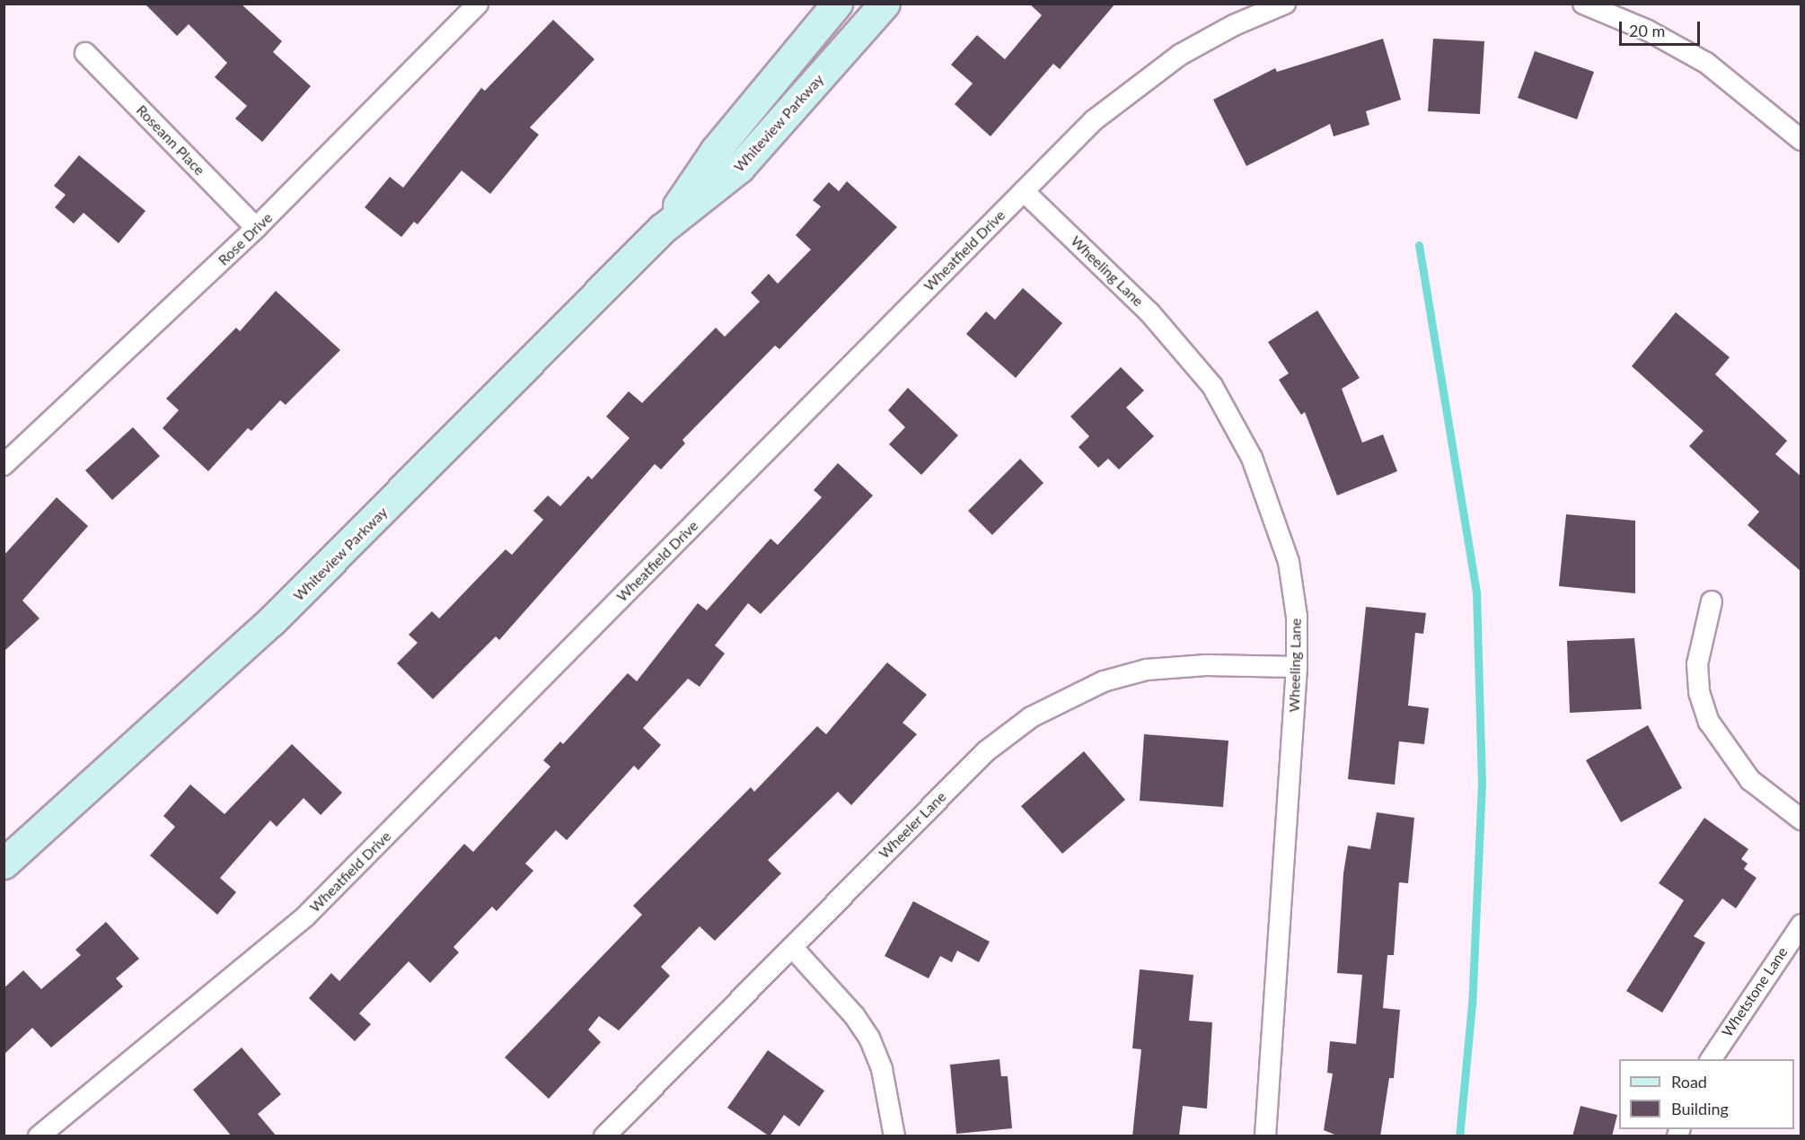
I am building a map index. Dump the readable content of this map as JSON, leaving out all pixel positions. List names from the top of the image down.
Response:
{
  "streets": {
    "street": [
      "Whiteview Parkway",
      "Roseann Place",
      "Rose Drive",
      "Wheatfield Drive",
      "Wheeling Lane",
      "Wheeler Lane",
      "Whetstone Lane"
    ]
  },
  "crossings": [
    ["Roseann Place", "Rose Drive"],
    ["Wheatfield Drive", "Wheeling Lane"],
    ["Wheeling Lane", "Wheeler Lane"]
  ],
  "legend": ["Road", "Building"],
  "scale_bar": "20 m"
}
